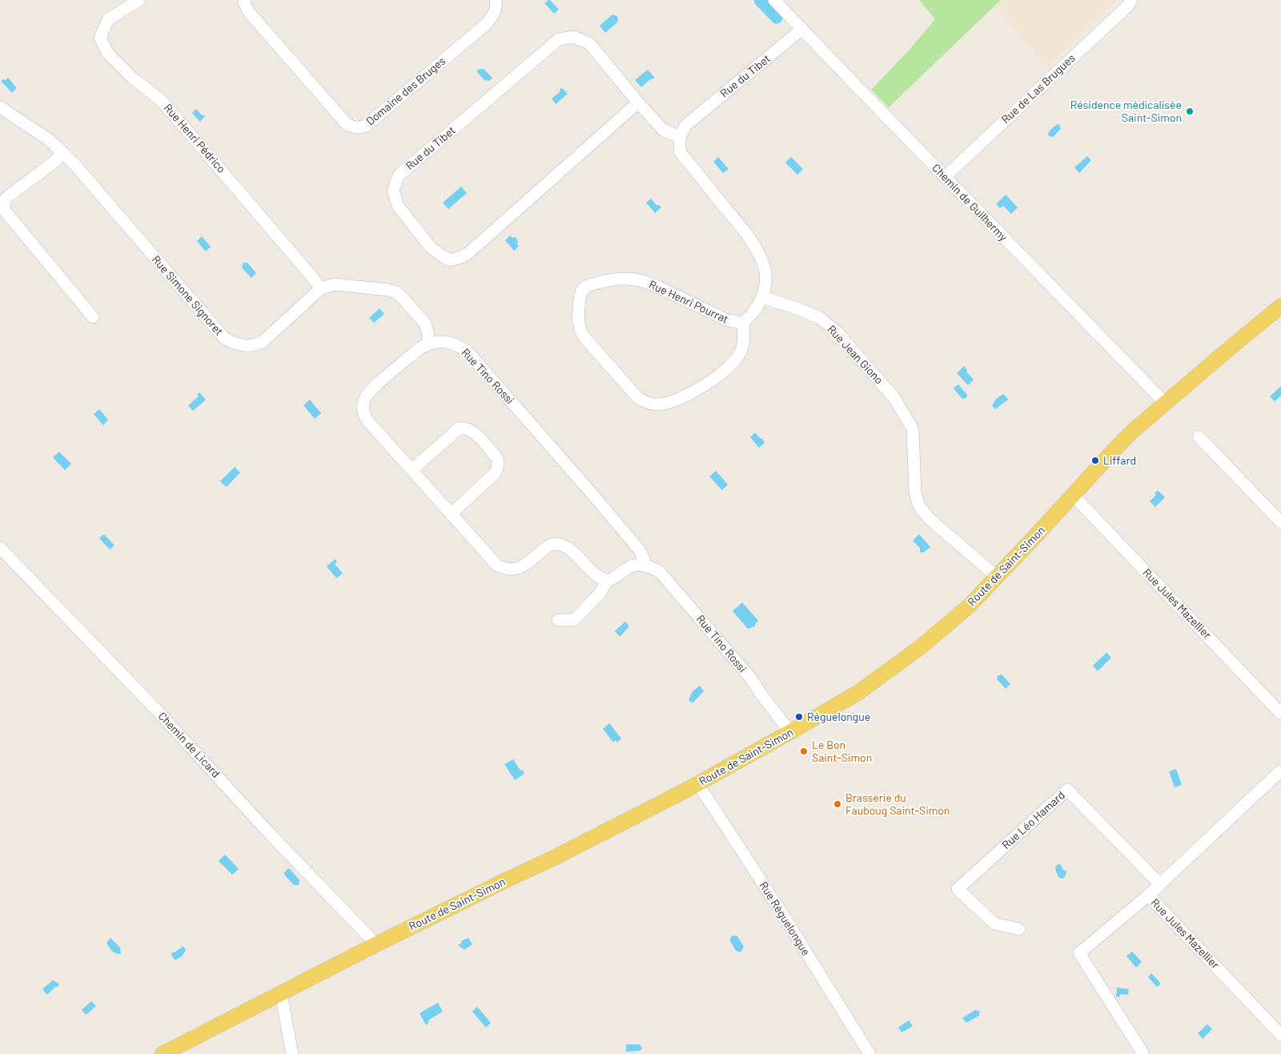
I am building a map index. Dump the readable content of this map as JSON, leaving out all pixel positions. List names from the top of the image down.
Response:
{
  "streets": {
    "main road": ["Route de Saint-Simon"],
    "street": [
      "Rue du Tibet",
      "Rue de Las Brugues",
      "Domaine des Bruges",
      "Rue Henri Pédrico",
      "Chemin de Guilhermy",
      "Rue Simone Signoret",
      "Rue Henri Pourrat",
      "Rue Jean Giono",
      "Rue Tino Rossi",
      "Rue Jules Mazellier",
      "Chemin de Licard",
      "Rue Léo Hamard",
      "Rue Réguelongue"
    ]
  },
  "crossings": [
    ["Rue du Tibet", "Chemin de Guilhermy"],
    ["Rue de Las Brugues", "Chemin de Guilhermy"],
    ["Rue Henri Pédrico", "Rue Simone Signoret"],
    ["Chemin de Guilhermy", "Route de Saint-Simon"],
    ["Rue Henri Pourrat", "Rue Jean Giono"],
    ["Rue Jean Giono", "Route de Saint-Simon"],
    ["Rue Tino Rossi", "Route de Saint-Simon"],
    ["Route de Saint-Simon", "Rue Jules Mazellier"],
    ["Route de Saint-Simon", "Chemin de Licard"],
    ["Route de Saint-Simon", "Rue Réguelongue"],
    ["Rue Jules Mazellier", "Rue Léo Hamard"]
  ],
  "places": [
    "Résidence médicalisée Saint-Simon",
    "Liffard",
    "Réguelongue",
    "Le Bon Saint-Simon",
    "Brasserie du Fauboug Saint-Simon"
  ]
}
